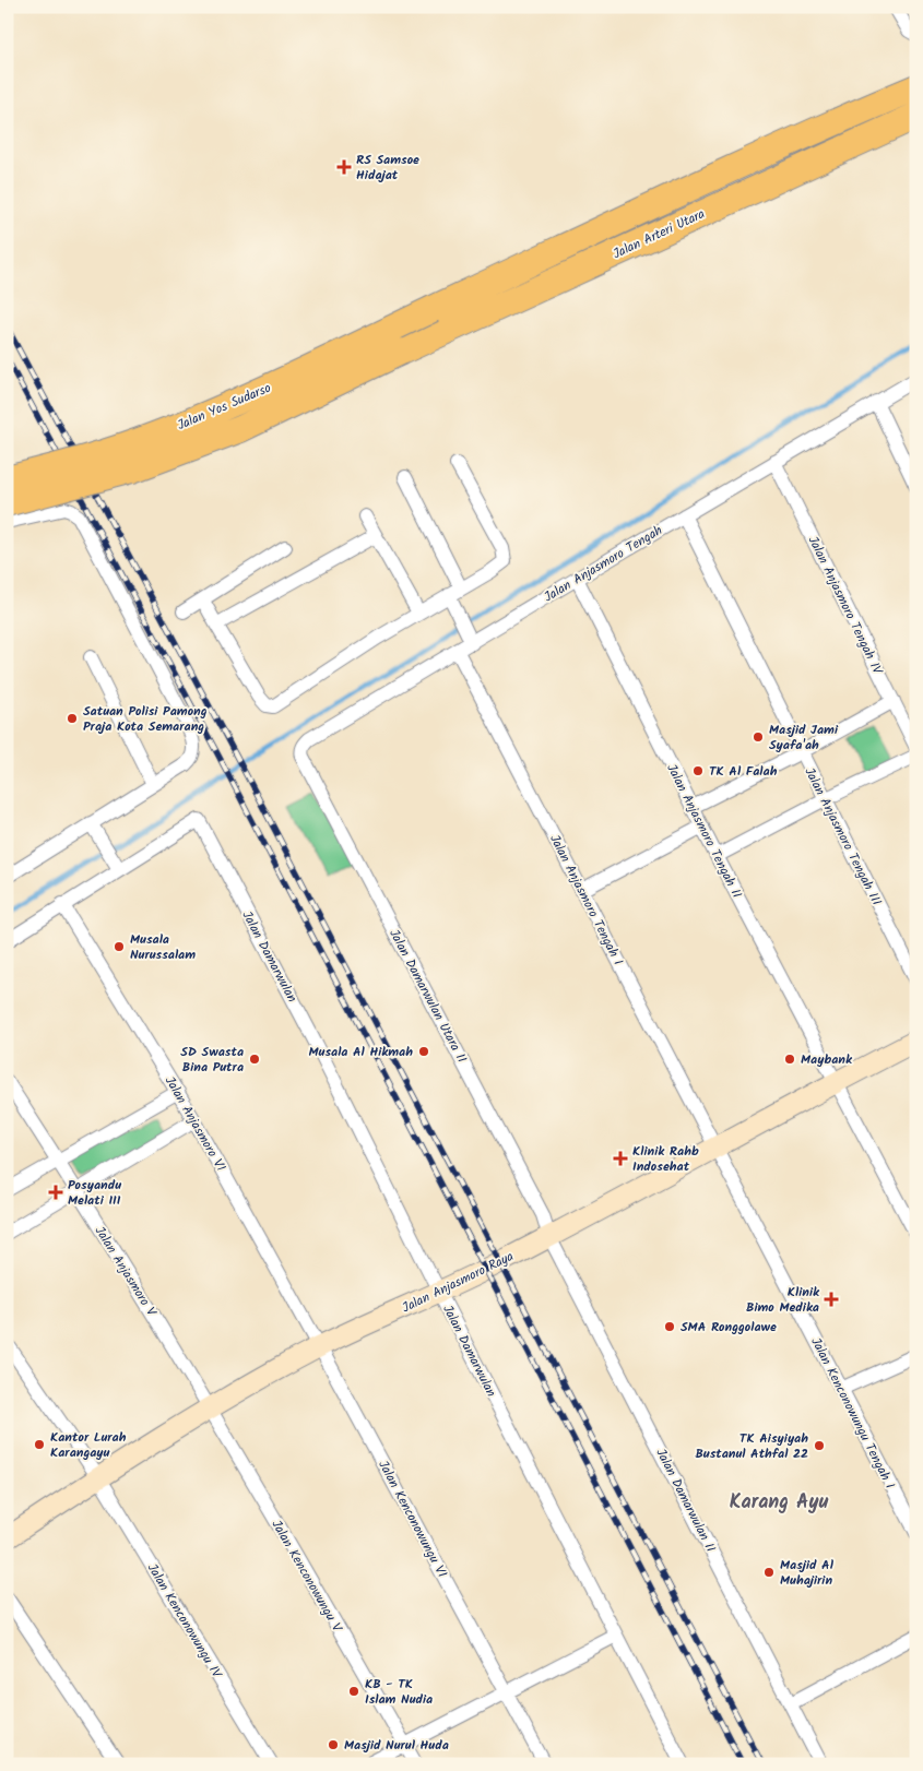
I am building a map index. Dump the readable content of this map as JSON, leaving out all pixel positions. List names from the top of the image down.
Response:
{
  "streets": {
    "highway": ["Jalan Arteri Utara", "Jalan Yos Sudarso"],
    "street": [
      "Jalan Anjasmoro Tengah",
      "Jalan Anjasmoro Tengah IV",
      "Jalan Anjasmoro Tengah II",
      "Jalan Anjasmoro Tengah III",
      "Jalan Anjasmoro Tengah I",
      "Jalan Damarwulan",
      "Jalan Damarwulan Utara II",
      "Jalan Anjasmoro VI",
      "Jalan Anjasmoro V",
      "Jalan Anjasmoro Raya",
      "Jalan Kenconowungu Tengah I",
      "Jalan Damarwulan II",
      "Jalan Kenconowungu VI",
      "Jalan Kenconowungu V",
      "Jalan Kenconowungu IV"
    ]
  },
  "crossings": [
    ["Jalan Arteri Utara", "Jalan Yos Sudarso"],
    ["Jalan Anjasmoro Tengah", "Jalan Anjasmoro Tengah IV"],
    ["Jalan Anjasmoro Tengah", "Jalan Anjasmoro Tengah II"],
    ["Jalan Anjasmoro Tengah", "Jalan Anjasmoro Tengah III"],
    ["Jalan Anjasmoro Tengah", "Jalan Anjasmoro Tengah I"],
    ["Jalan Anjasmoro Tengah", "Jalan Damarwulan Utara II"],
    ["Jalan Anjasmoro Tengah II", "Jalan Anjasmoro Raya"],
    ["Jalan Anjasmoro Tengah I", "Jalan Anjasmoro Raya"],
    ["Jalan Anjasmoro Tengah I", "Jalan Kenconowungu Tengah I"],
    ["Jalan Damarwulan", "Jalan Anjasmoro Raya"],
    ["Jalan Damarwulan Utara II", "Jalan Anjasmoro Raya"],
    ["Jalan Damarwulan Utara II", "Jalan Damarwulan II"],
    ["Jalan Anjasmoro VI", "Jalan Anjasmoro Raya"],
    ["Jalan Anjasmoro VI", "Jalan Kenconowungu VI"],
    ["Jalan Anjasmoro V", "Jalan Anjasmoro Raya"],
    ["Jalan Anjasmoro V", "Jalan Kenconowungu V"],
    ["Jalan Anjasmoro Raya", "Jalan Kenconowungu Tengah I"],
    ["Jalan Anjasmoro Raya", "Jalan Damarwulan II"],
    ["Jalan Anjasmoro Raya", "Jalan Kenconowungu VI"],
    ["Jalan Anjasmoro Raya", "Jalan Kenconowungu V"],
    ["Jalan Anjasmoro Raya", "Jalan Kenconowungu IV"]
  ],
  "districts": ["Karang Ayu"],
  "places": {
    "health": [
      "RS Samsoe Hidajat",
      "Klinik Rahb Indosehat",
      "Posyandu Melati III",
      "Klinik Bimo Medika"
    ],
    "other": [
      "Satuan Polisi Pamong Praja Kota Semarang",
      "Masjid Jami Syafa'ah",
      "TK Al Falah",
      "Musala Nurussalam",
      "Musala Al Hikmah",
      "SD Swasta Bina Putra",
      "Maybank",
      "SMA Ronggolawe",
      "Kantor Lurah Karangayu",
      "TK Aisyiyah Bustanul Athfal 22",
      "Masjid Al Muhajirin",
      "KB - TK Islam Nudia",
      "Masjid Nurul Huda"
    ]
  }
}
